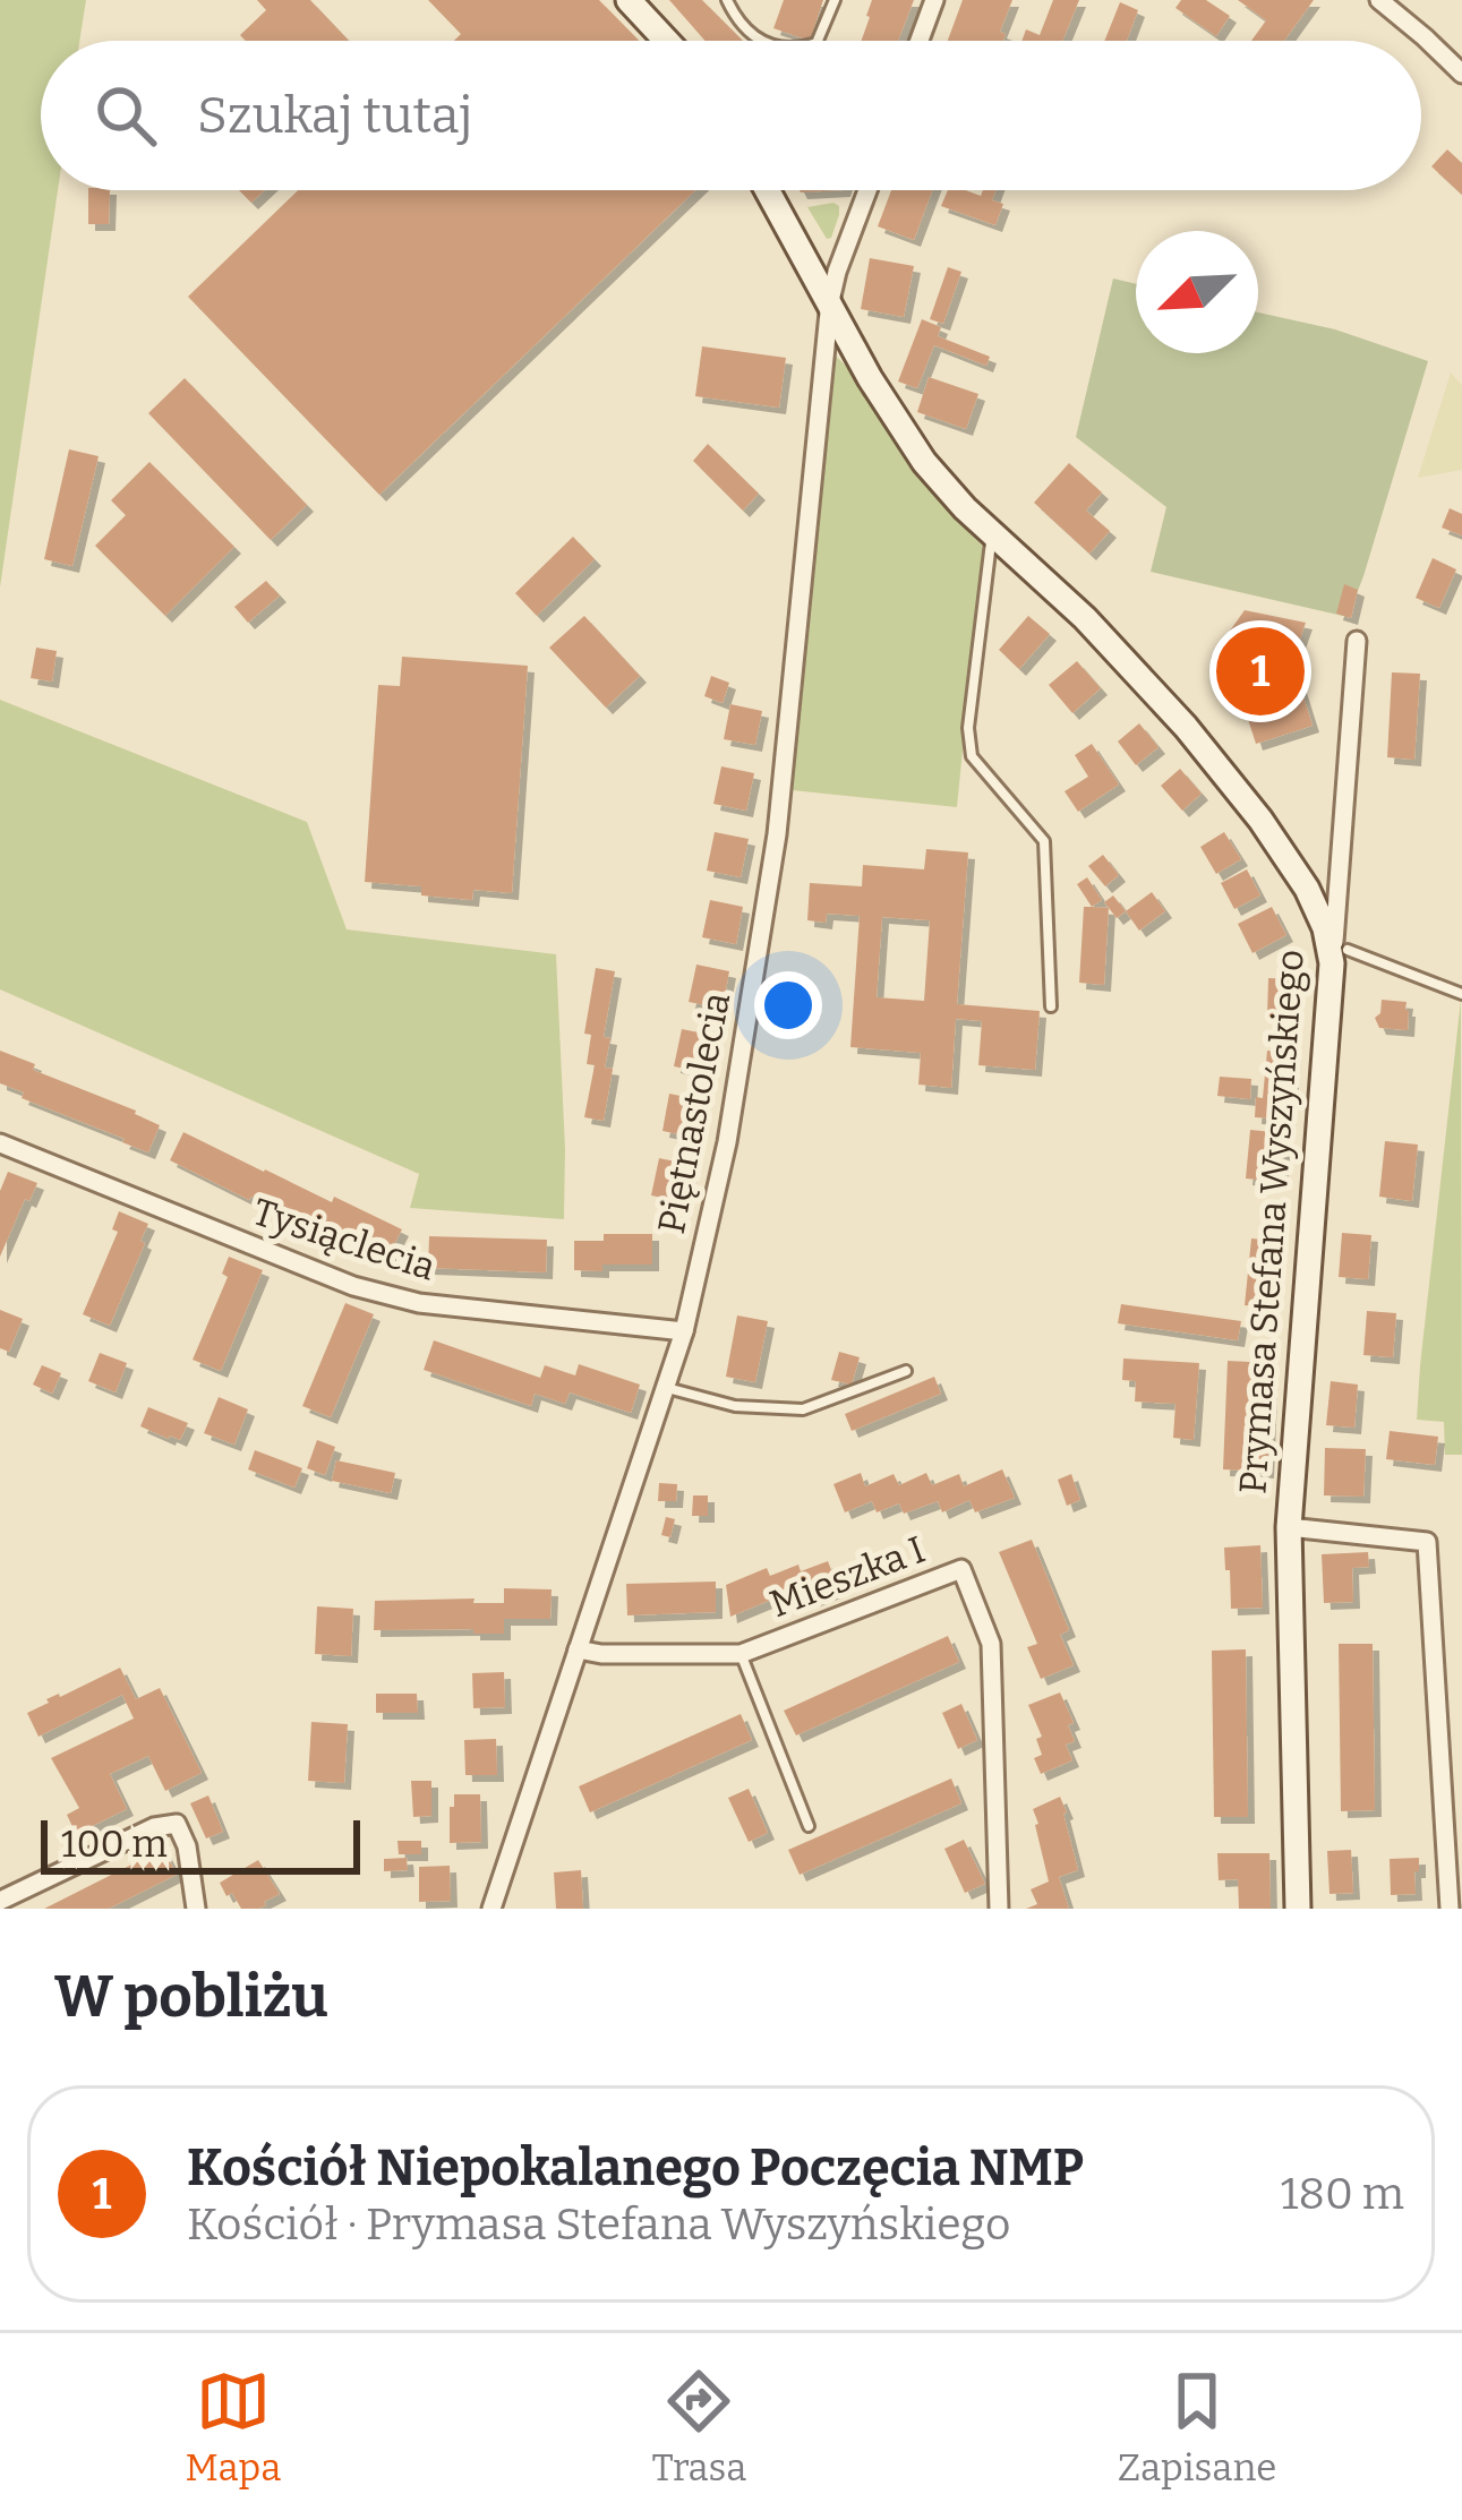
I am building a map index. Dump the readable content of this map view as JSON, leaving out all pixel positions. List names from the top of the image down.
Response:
{
  "streets": {
    "street": [
      "Piętnastolecia",
      "Prymasa Stefana Wyszyńskiego",
      "Tysiąclecia",
      "Mieszka I"
    ]
  },
  "crossings": [
    ["Piętnastolecia", "Prymasa Stefana Wyszyńskiego"],
    ["Piętnastolecia", "Tysiąclecia"],
    ["Piętnastolecia", "Mieszka I"]
  ],
  "scale_bar": "100 m",
  "north": "bottom left",
  "page": {
    "search": "Szukaj tutaj",
    "pins": "1",
    "scale": "100 m",
    "heading": "W pobliżu",
    "list": [
      {
        "mark": "1",
        "name": "Kościół Niepokalanego Poczęcia NMP",
        "note": "Kościół · Prymasa Stefana Wyszyńskiego",
        "value": "180 m"
      }
    ],
    "nav": ["Mapa", "Trasa", "Zapisane"]
  }
}
